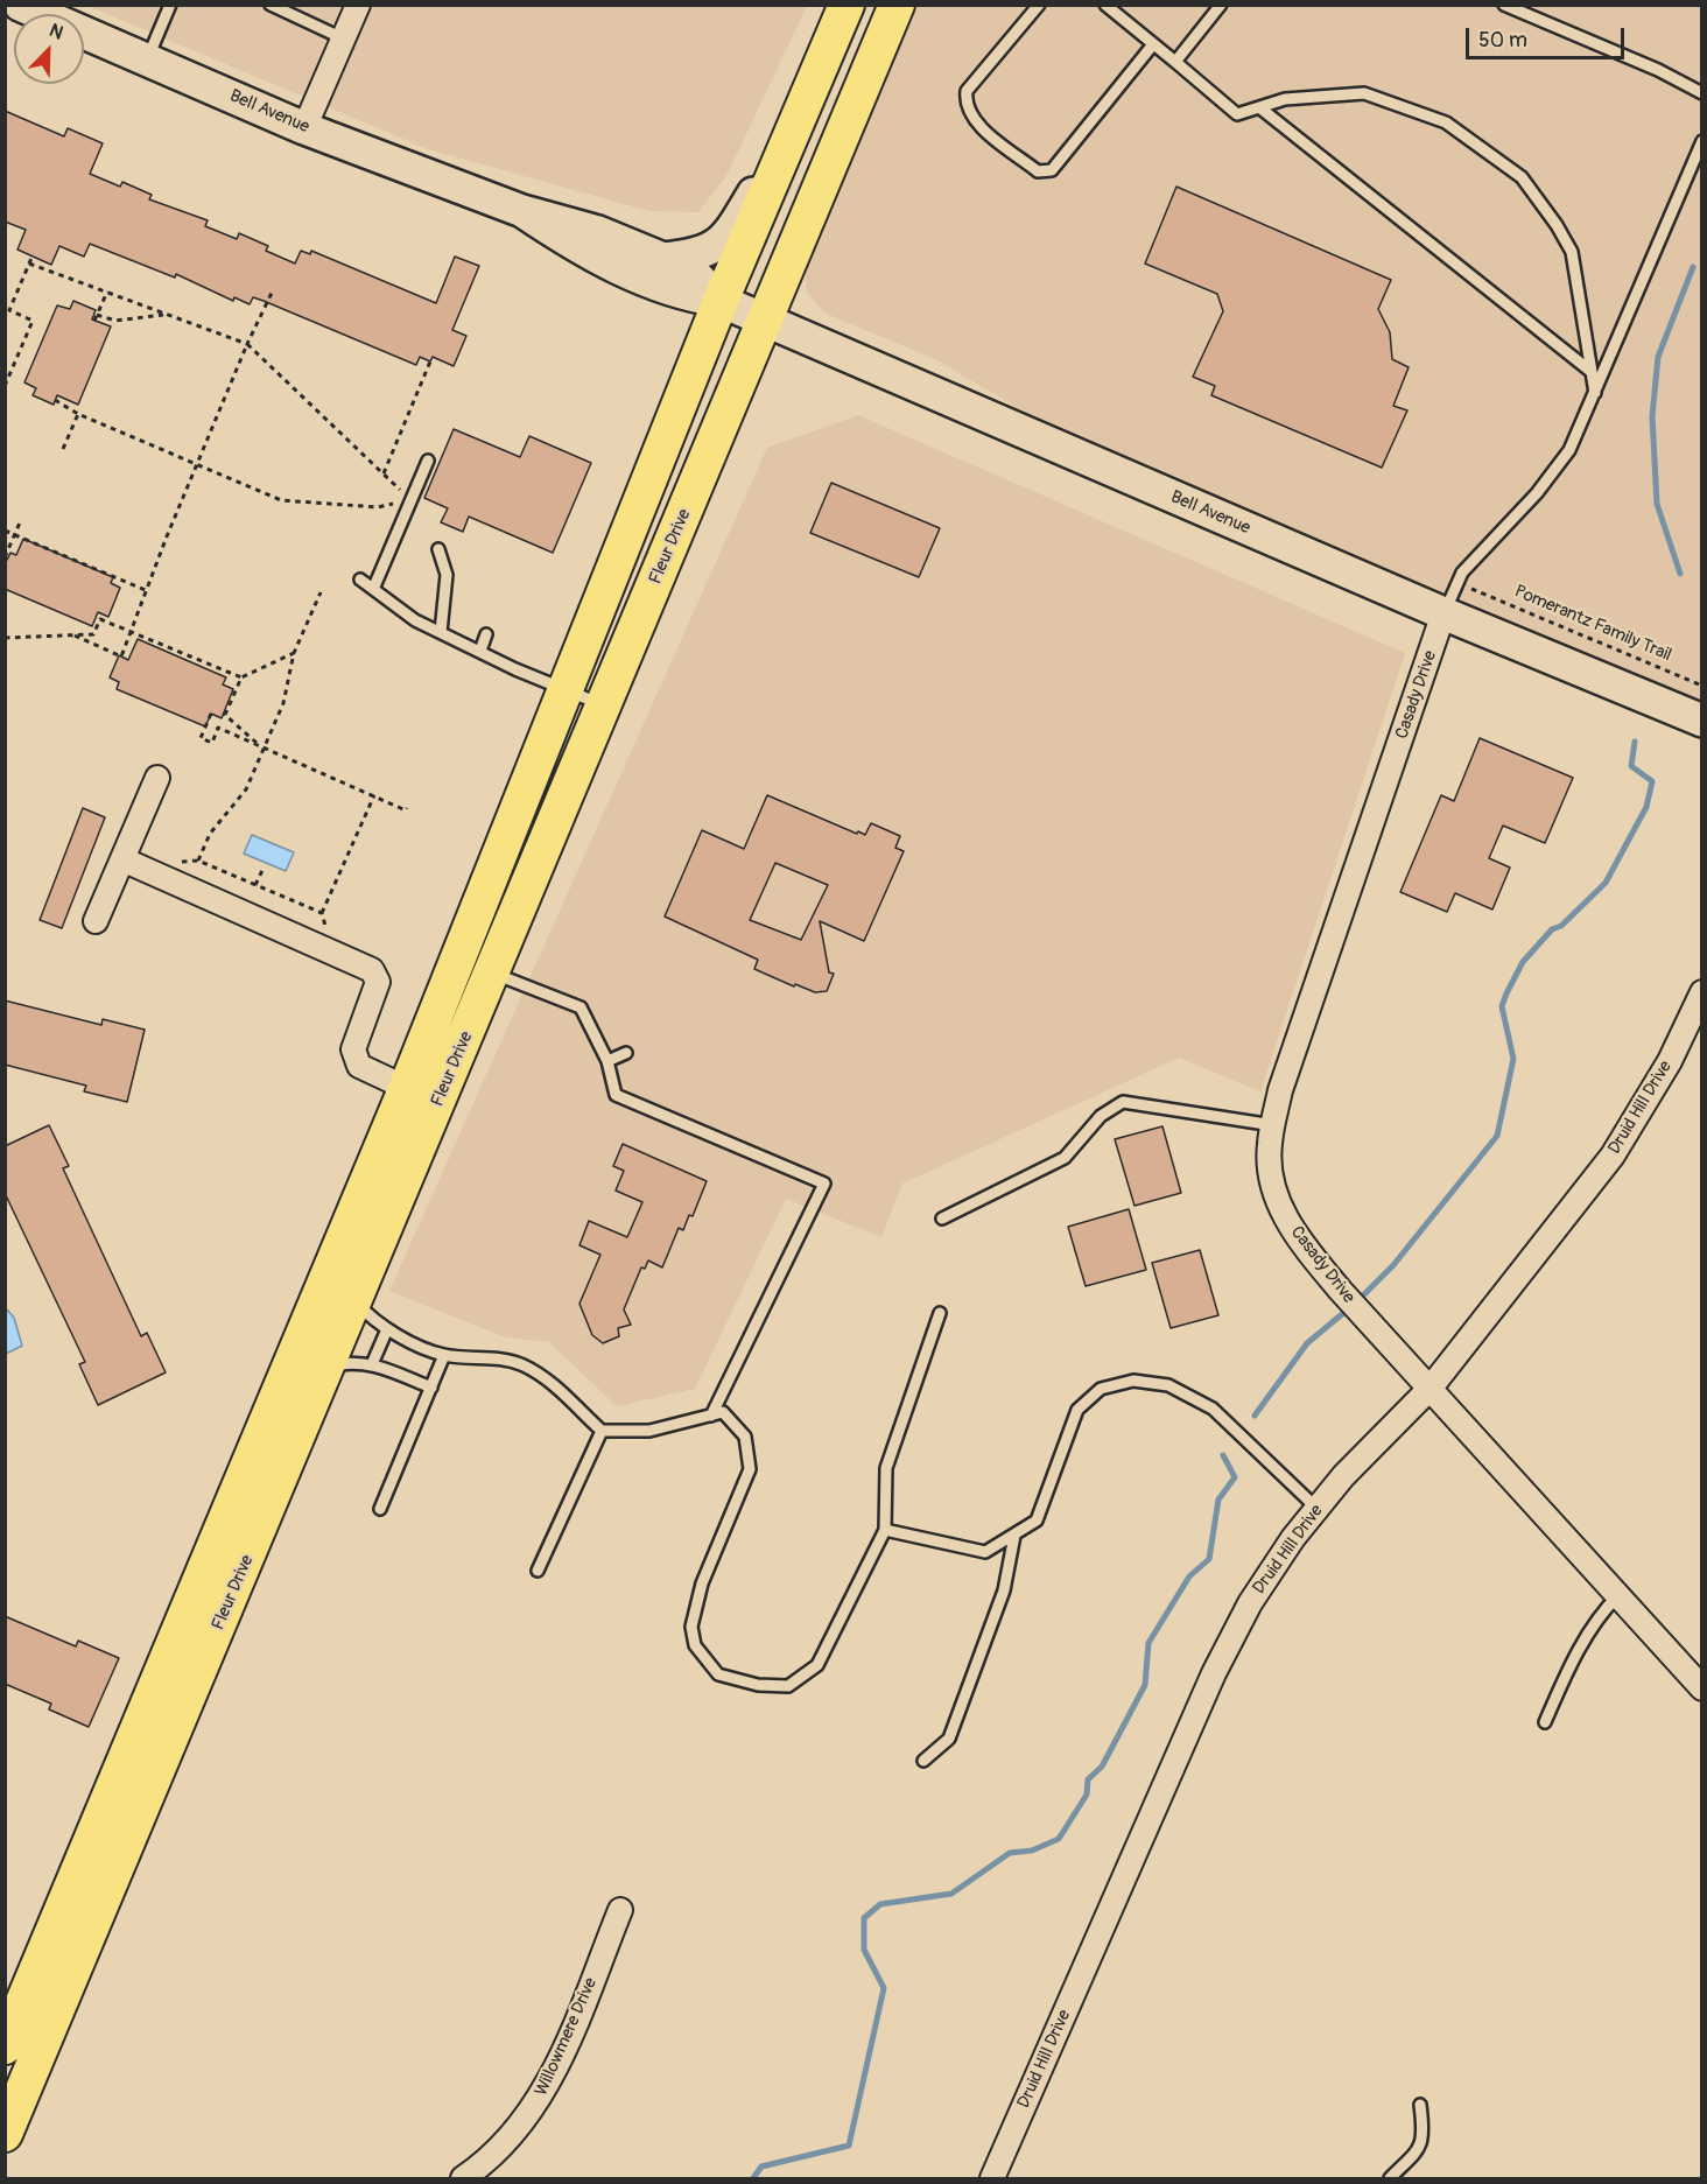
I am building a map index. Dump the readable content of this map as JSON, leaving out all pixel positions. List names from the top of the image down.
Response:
{
  "streets": {
    "main road": ["Bell Avenue", "Fleur Drive"],
    "street": ["Casady Drive", "Druid Hill Drive", "Willowmere Drive"],
    "path": ["Pomerantz Family Trail"]
  },
  "crossings": [
    ["Bell Avenue", "Fleur Drive"],
    ["Bell Avenue", "Casady Drive"],
    ["Casady Drive", "Druid Hill Drive"]
  ],
  "scale_bar": "50 m",
  "north": "top right"
}
